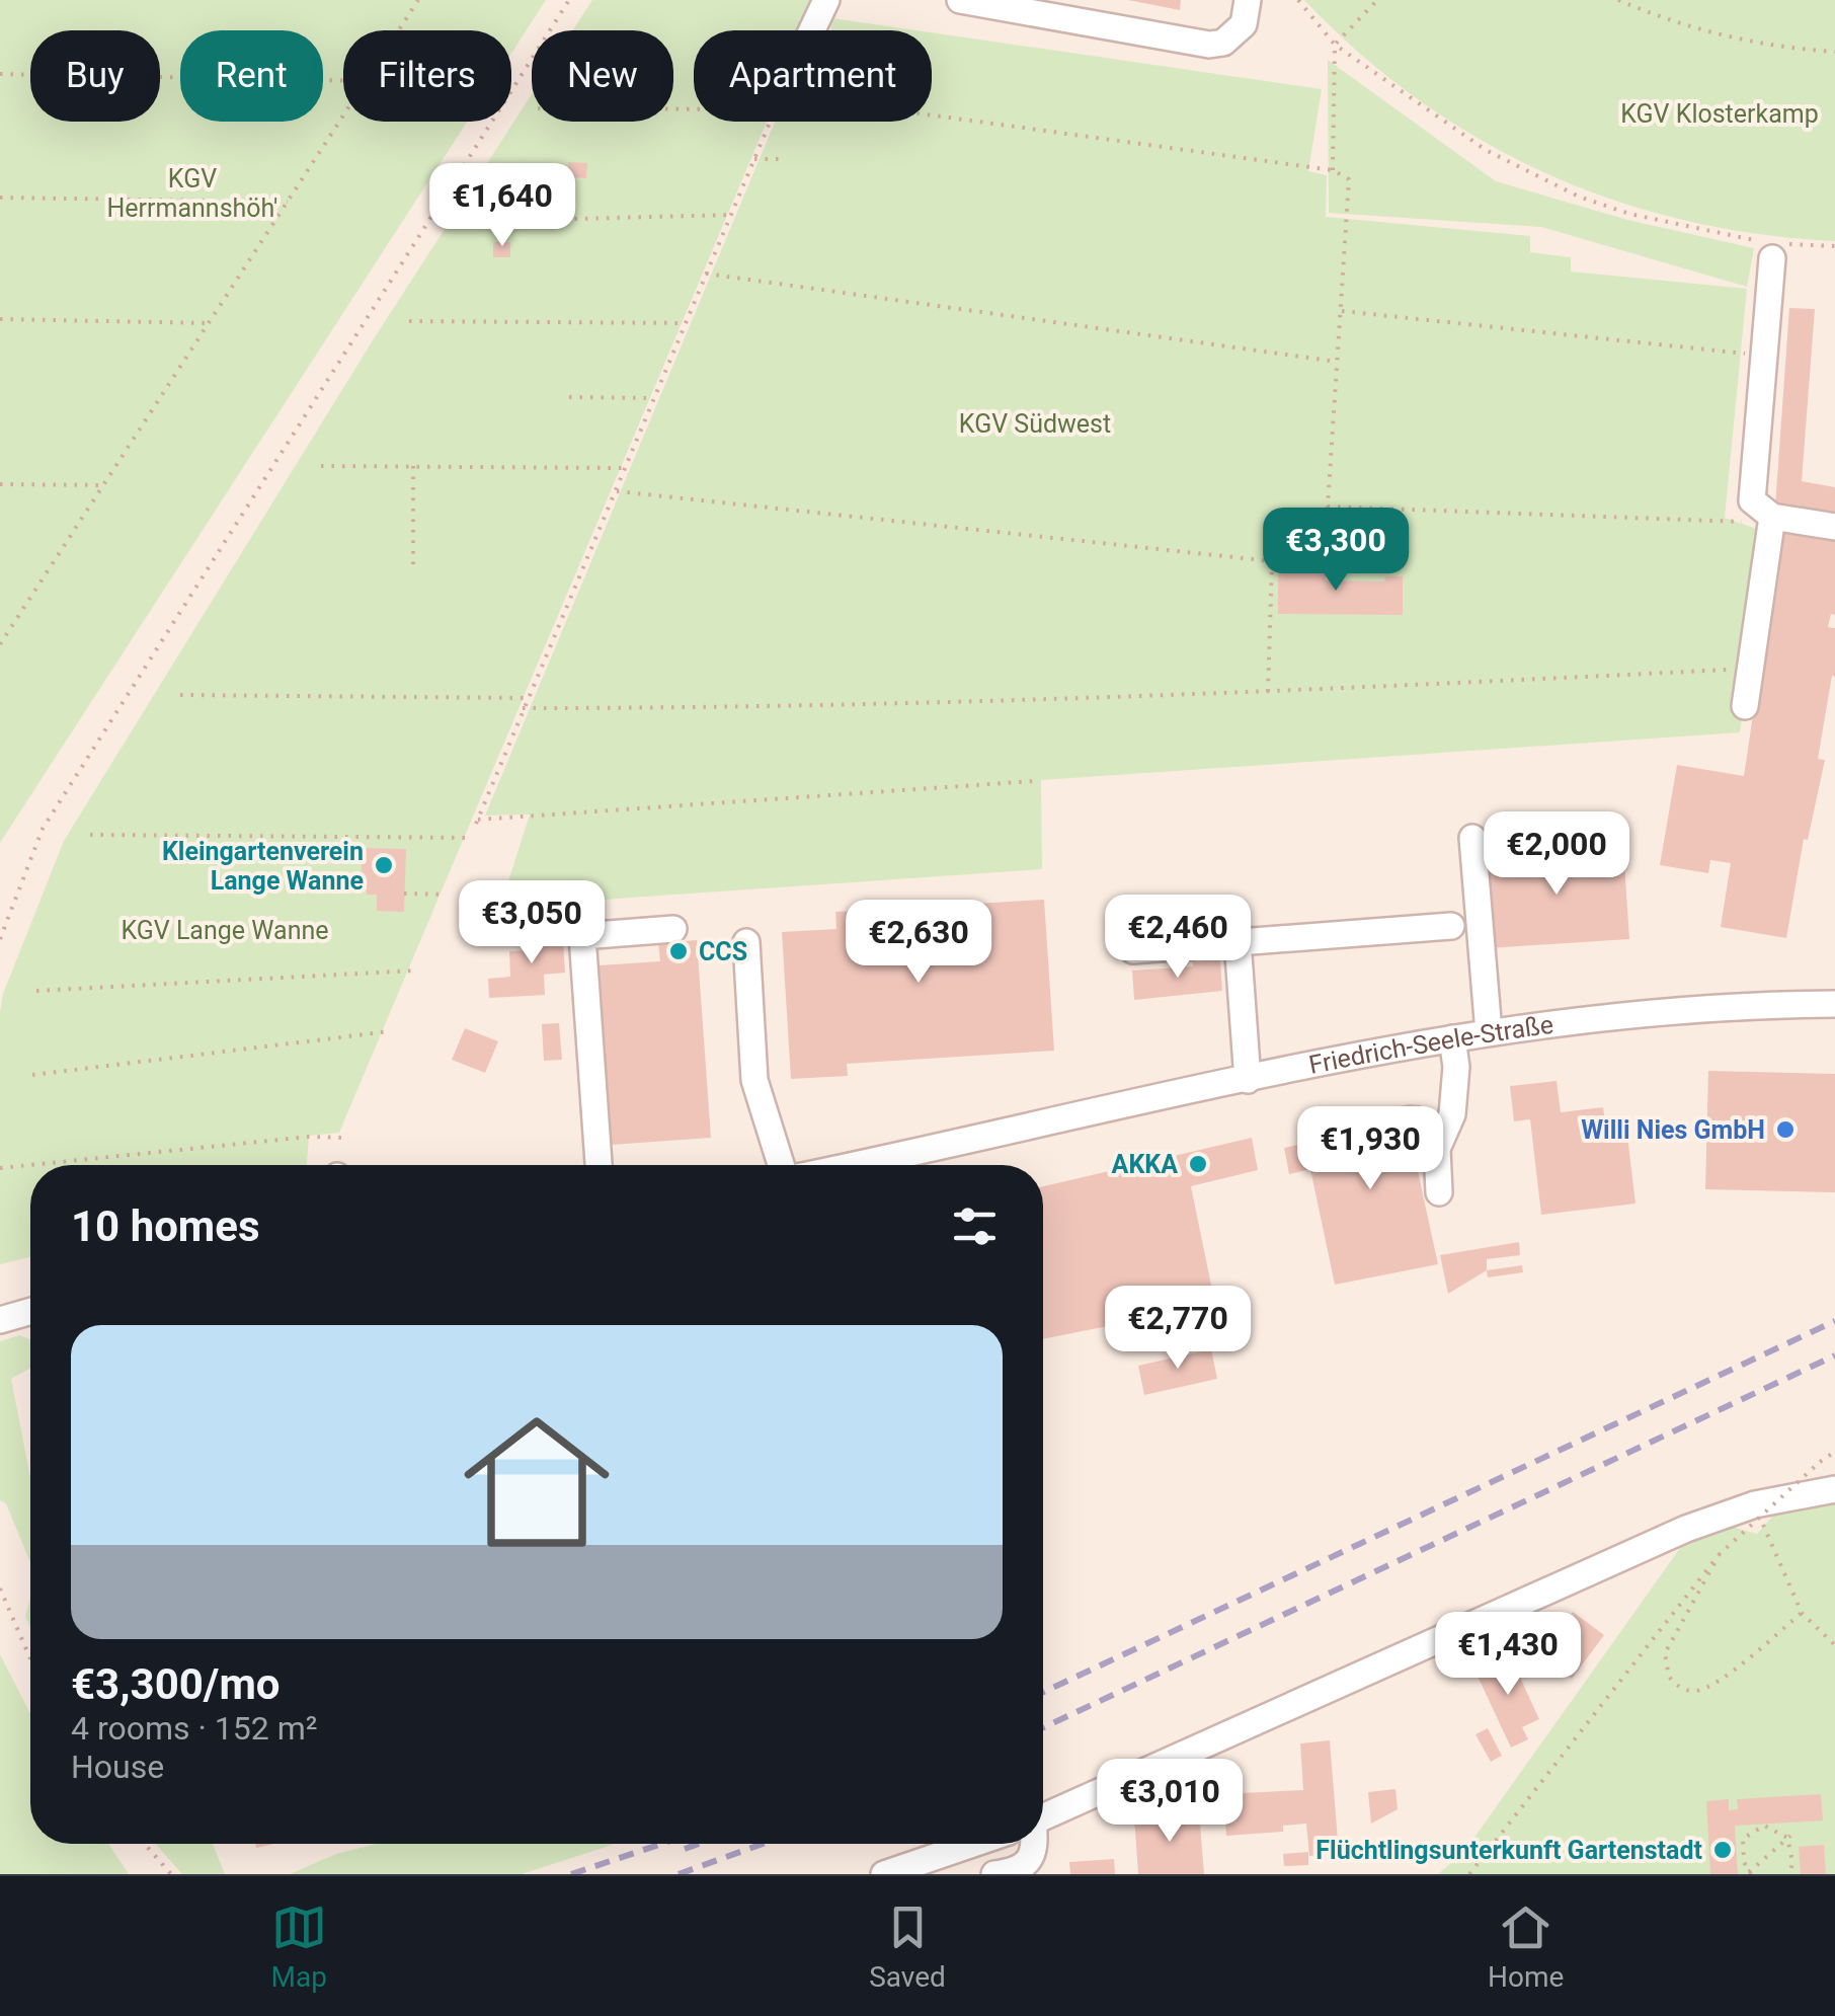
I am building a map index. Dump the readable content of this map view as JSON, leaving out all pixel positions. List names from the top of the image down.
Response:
{
  "streets": {
    "street": ["Friedrich-Seele-Straße"]
  },
  "parks": [
    "KGV Klosterkamp",
    "KGV Herrmannshöh'",
    "KGV Südwest",
    "KGV Lange Wanne"
  ],
  "places": [
    "Kleingartenverein Lange Wanne",
    "CCS",
    "Willi Nies GmbH",
    "AKKA",
    "Flüchtlingsunterkunft Gartenstadt"
  ],
  "page": {
    "chip": [
      "Buy",
      "Rent",
      "Filters",
      "New",
      "Apartment"
    ],
    "price": [
      "€1,640",
      "€3,300",
      "€2,000",
      "€3,050",
      "€2,460",
      "€2,630",
      "€1,930",
      "€2,770",
      "€1,430",
      "€3,010"
    ],
    "heading": "10 homes",
    "list": [
      {
        "name": "€3,300/mo",
        "note": "4 rooms · 152 m² · House"
      }
    ],
    "tabs": ["Map", "Saved", "Home"]
  }
}
